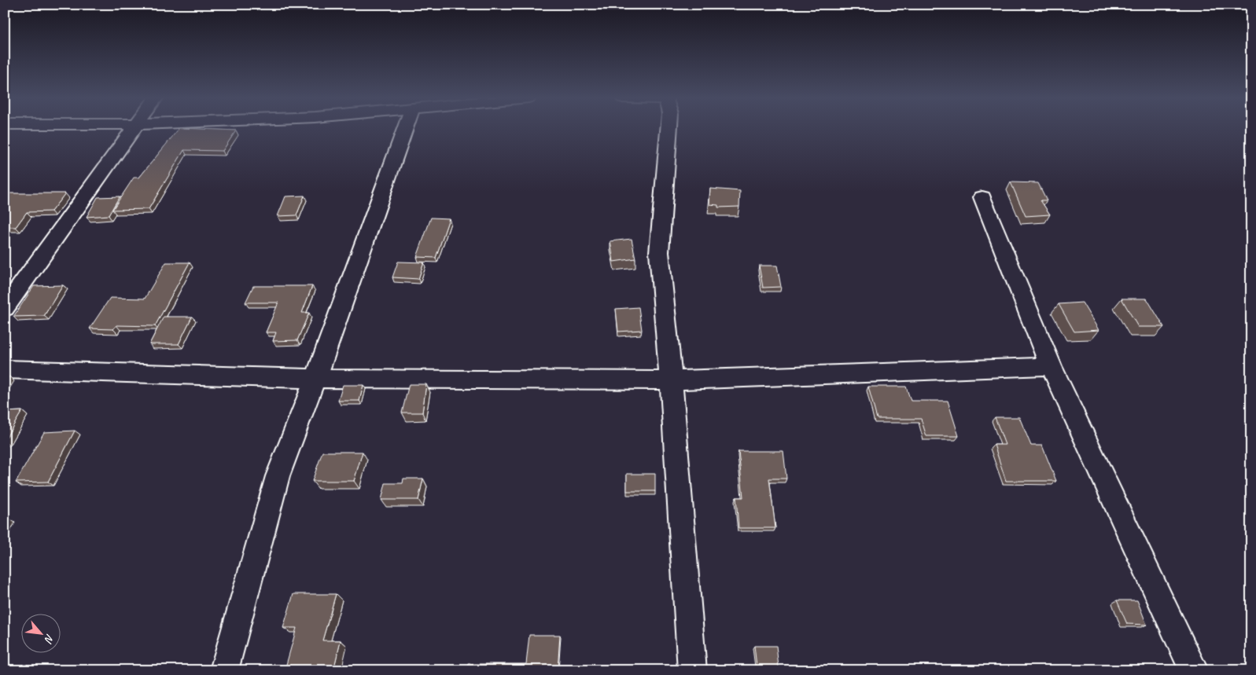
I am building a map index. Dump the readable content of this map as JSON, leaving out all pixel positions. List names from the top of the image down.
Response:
{
  "north": "bottom right"
}
